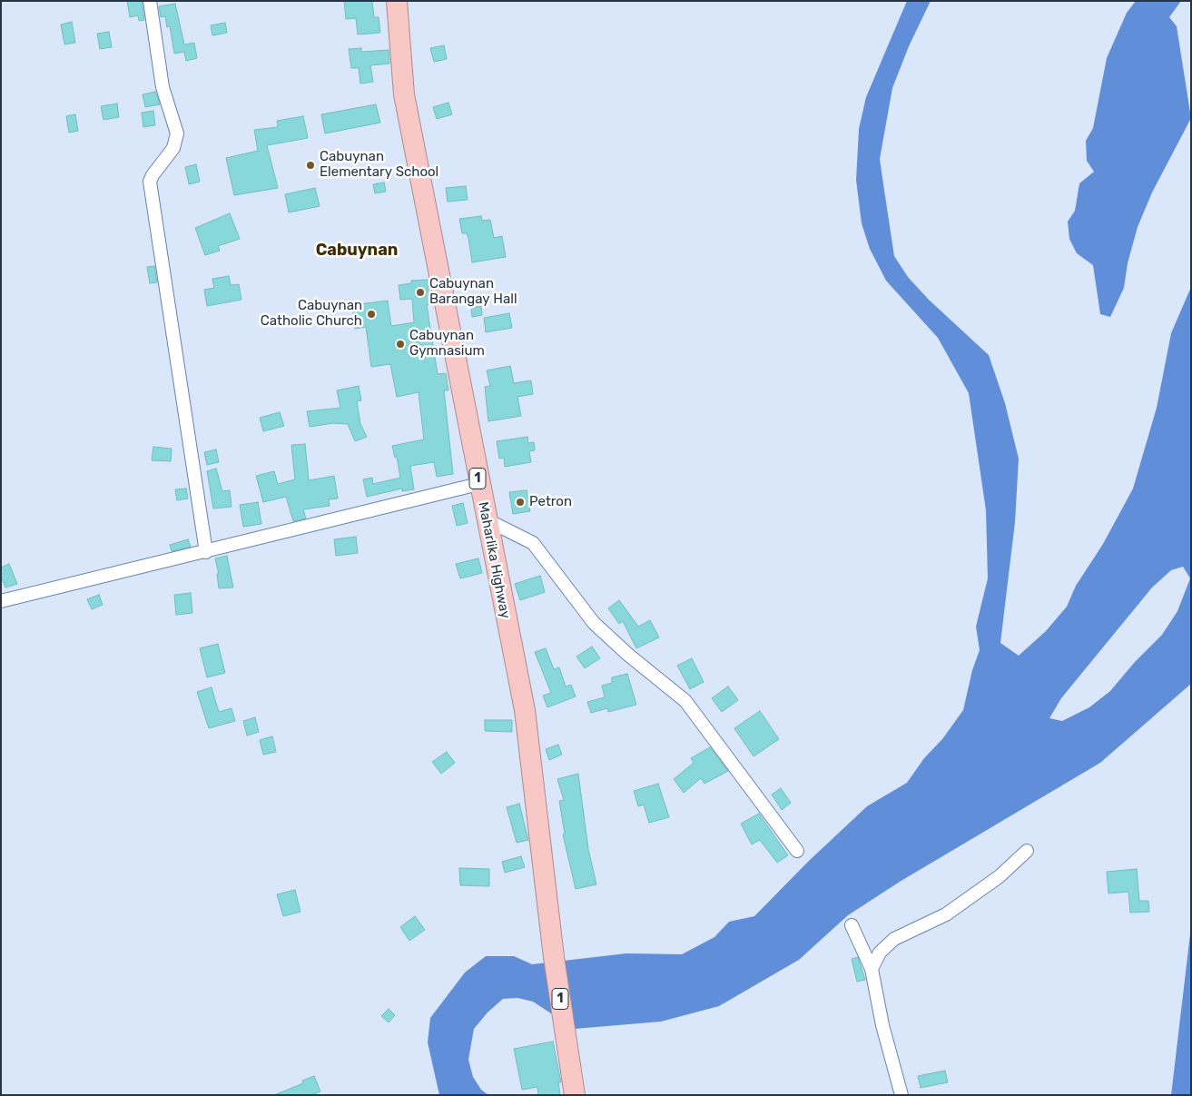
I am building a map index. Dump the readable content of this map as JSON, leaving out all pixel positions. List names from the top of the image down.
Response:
{
  "streets": {
    "highway": ["1", "Maharlika Highway"]
  },
  "districts": ["Cabuynan"],
  "places": [
    "Cabuynan Elementary School",
    "Cabuynan Barangay Hall",
    "Cabuynan Catholic Church",
    "Cabuynan Gymnasium",
    "Petron"
  ]
}
